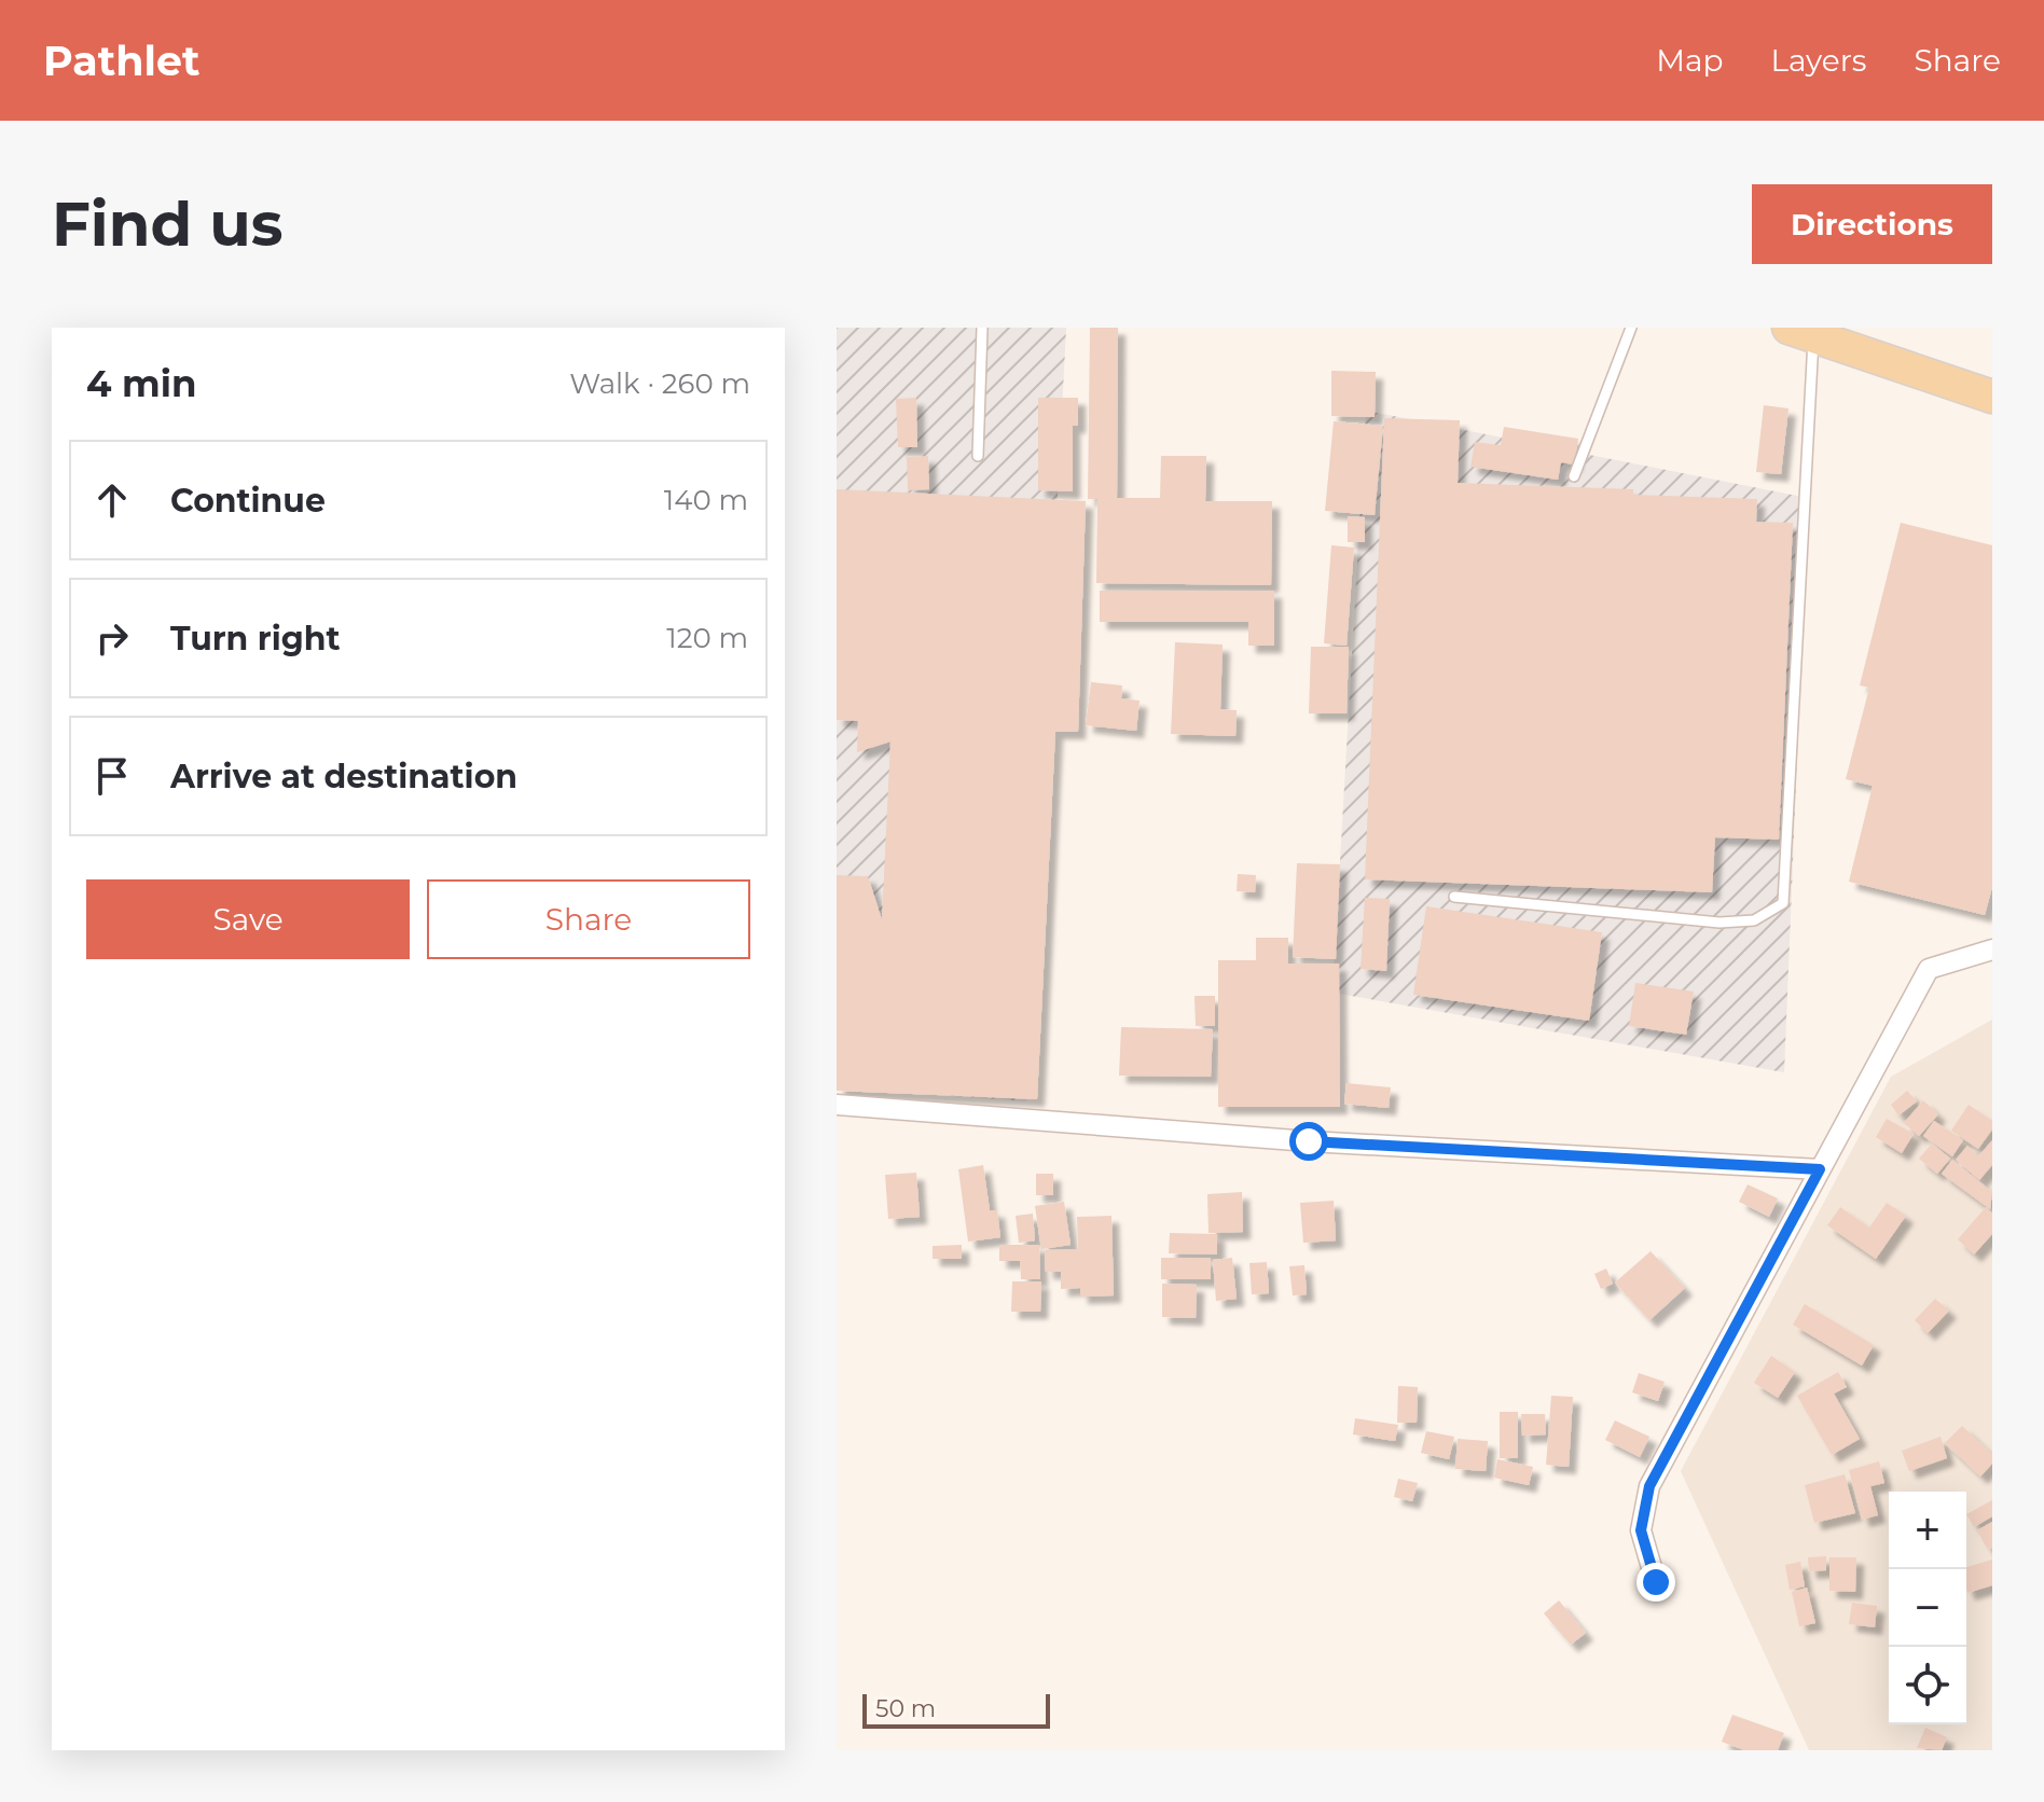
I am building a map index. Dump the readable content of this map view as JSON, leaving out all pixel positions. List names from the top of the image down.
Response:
{
  "scale_bar": "50 m",
  "page": {
    "header": "Pathlet",
    "nav": ["Map", "Layers", "Share"],
    "buttons": [
      "Directions",
      ["Save", "Share"]
    ],
    "title": "Find us",
    "heading": ["4 min", "Walk · 260 m"],
    "list": [
      ["Continue", "140 m"],
      ["Turn right", "120 m"],
      "Arrive at destination"
    ],
    "map_buttons": ["+", "−"],
    "scale": "50 m"
  }
}
